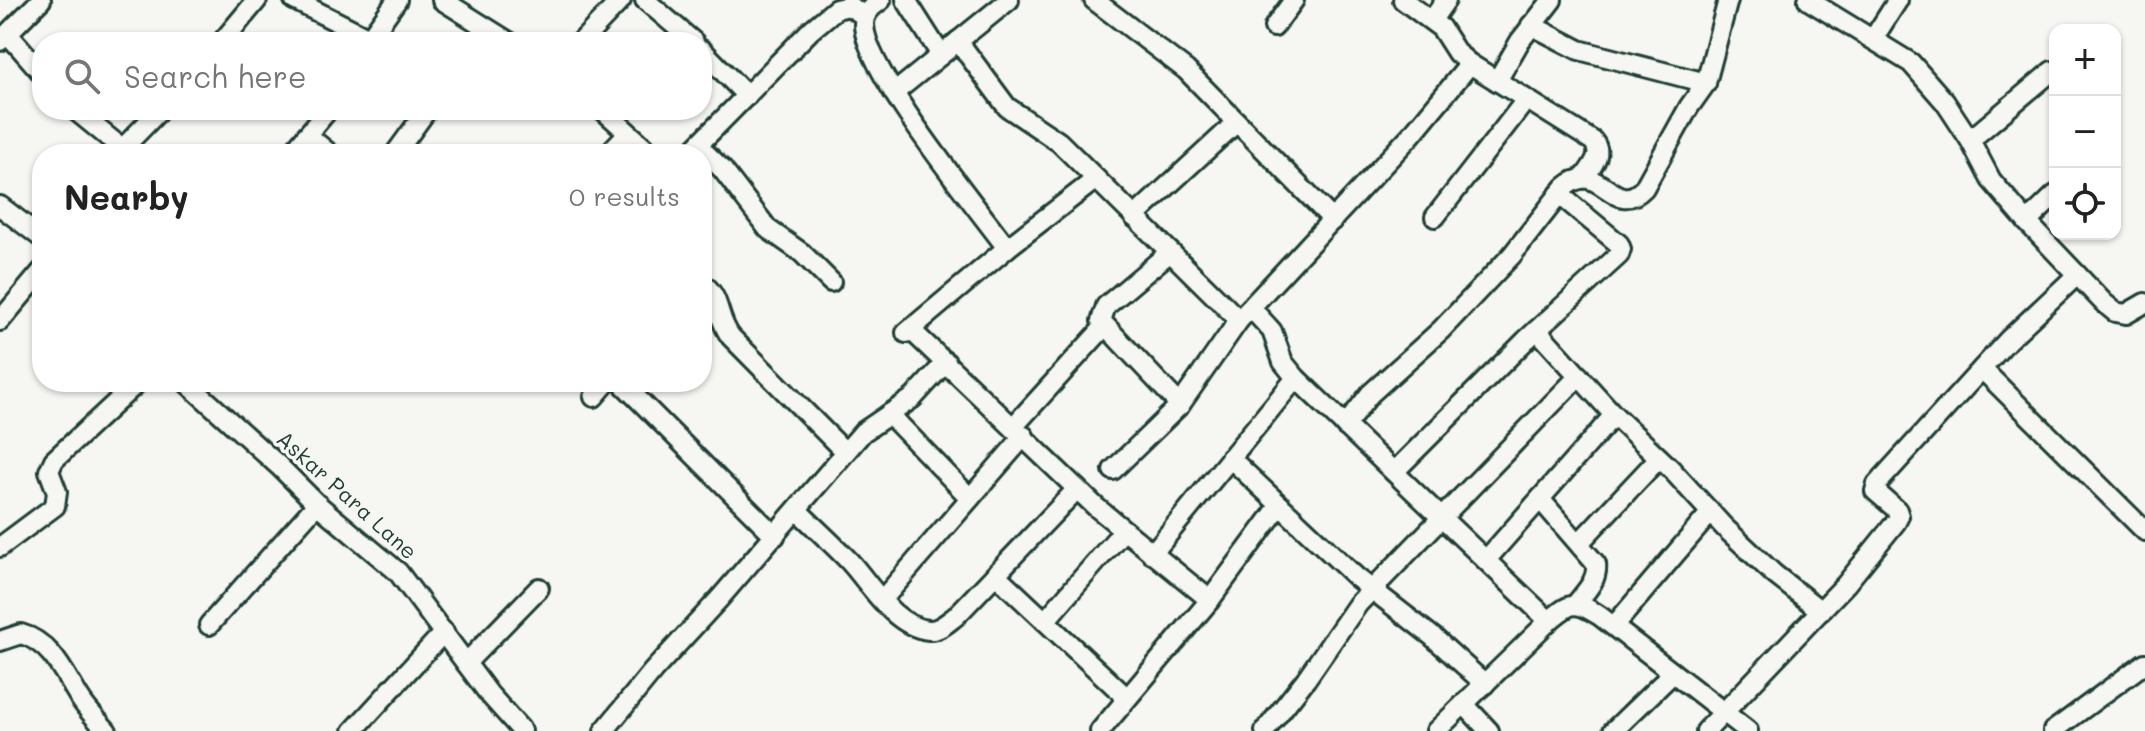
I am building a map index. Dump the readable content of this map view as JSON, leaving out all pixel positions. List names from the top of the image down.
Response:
{
  "streets": {
    "street": ["Askar Para Lane"]
  },
  "page": {
    "map_buttons": ["+", "−"],
    "search": "Search here",
    "heading": ["Nearby", "0 results"]
  }
}
